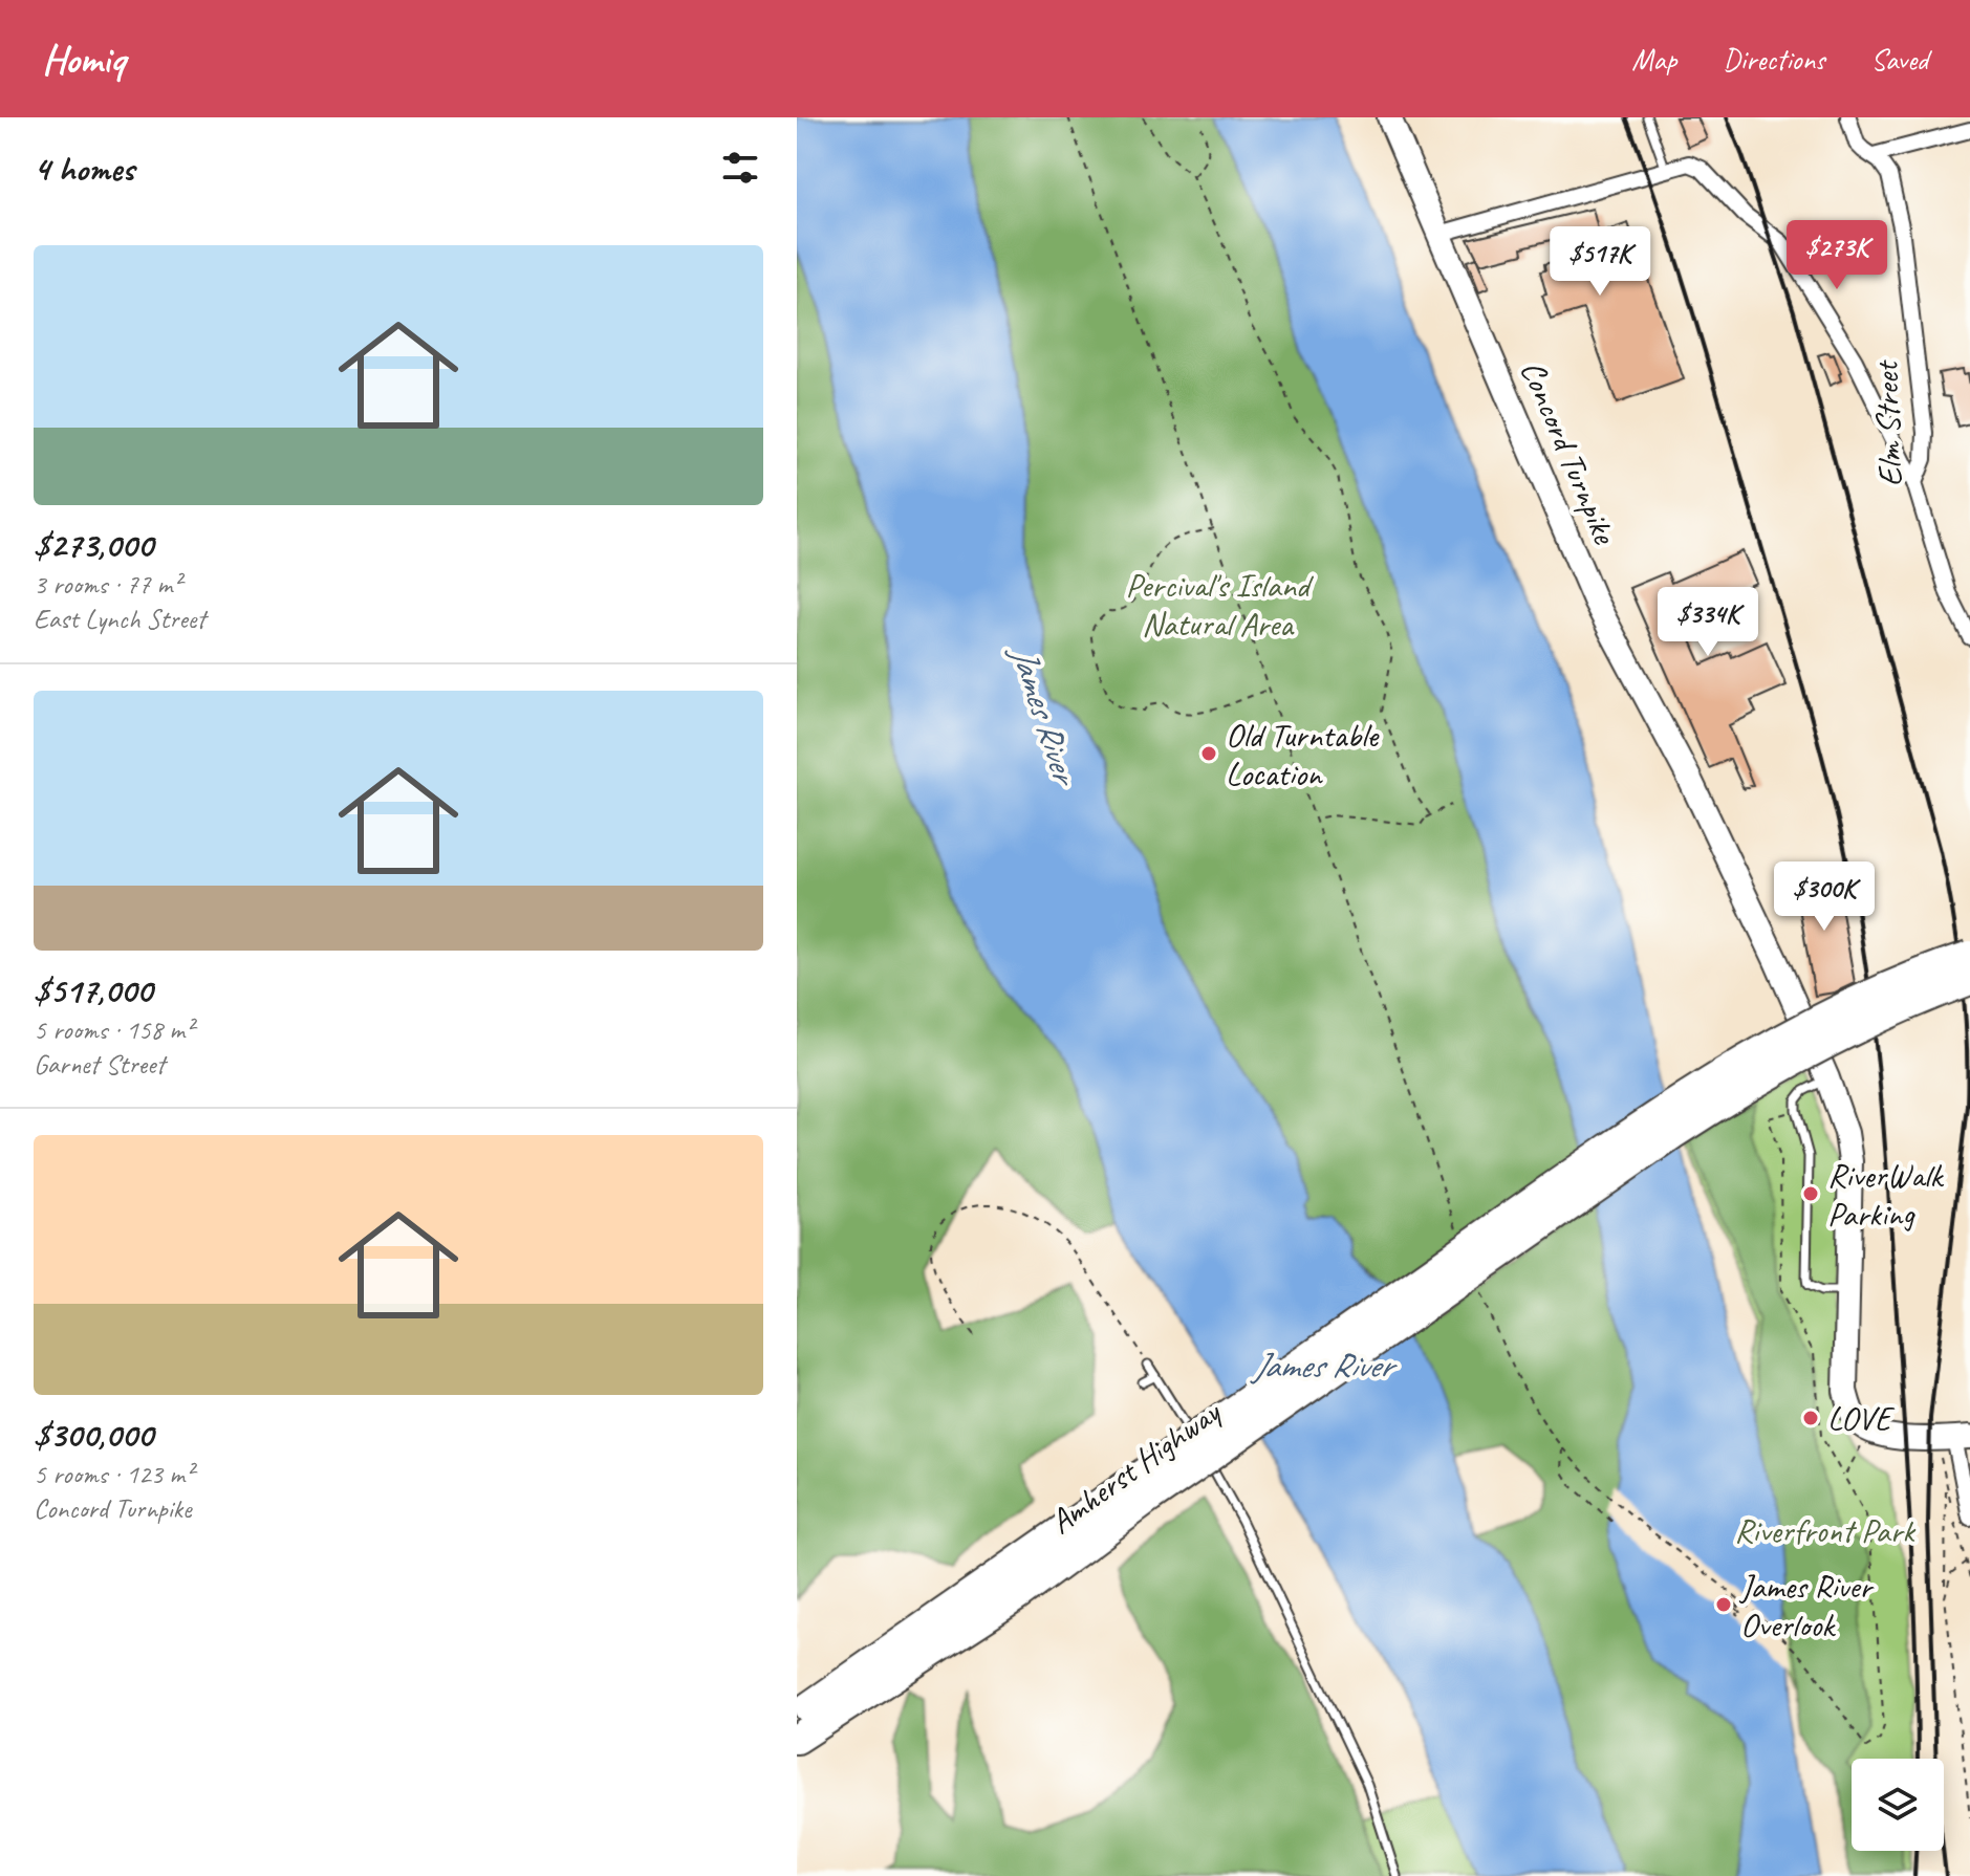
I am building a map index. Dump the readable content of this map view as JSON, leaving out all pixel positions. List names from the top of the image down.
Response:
{
  "streets": {
    "highway": ["Amherst Highway"],
    "street": ["Elm Street", "Concord Turnpike"]
  },
  "water": ["James River"],
  "parks": ["Percival's Island Natural Area", "Riverfront Park"],
  "places": [
    "Old Turntable Location",
    "RiverWalk Parking",
    "LOVE",
    "James River Overlook"
  ],
  "page": {
    "header": "Homiq",
    "nav": ["Map", "Directions", "Saved"],
    "heading": "4 homes",
    "list": [
      {
        "name": "$273,000",
        "note": "3 rooms · 77 m² · East Lynch Street"
      },
      {
        "name": "$517,000",
        "note": "5 rooms · 158 m² · Garnet Street"
      },
      {
        "name": "$300,000",
        "note": "5 rooms · 123 m² · Concord Turnpike"
      }
    ],
    "price": [
      "$273K",
      "$517K",
      "$334K",
      "$300K"
    ]
  }
}
